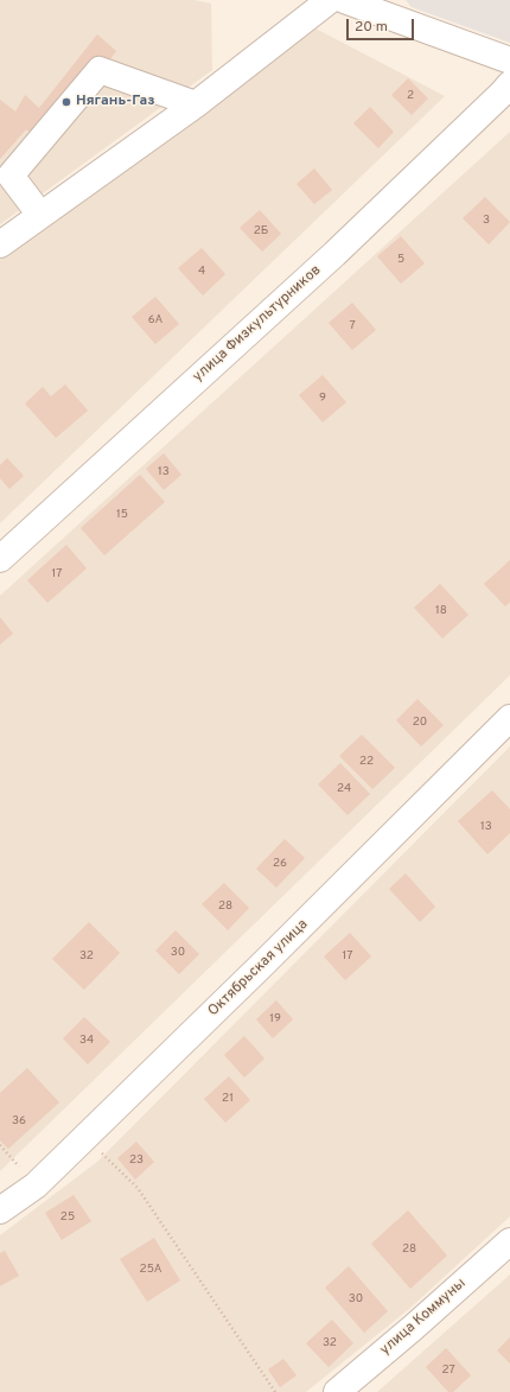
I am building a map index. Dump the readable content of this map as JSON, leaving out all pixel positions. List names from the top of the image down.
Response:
{
  "streets": {
    "street": ["улица Физкультурников", "Октябрьская улица", "улица Коммуны"]
  },
  "places": ["Нягань-Газ"],
  "house_numbers": [
    "2",
    "3",
    "2Б",
    "5",
    "4",
    "6А",
    "7",
    "9",
    "13",
    "15",
    "17",
    "18",
    "20",
    "22",
    "24",
    "13",
    "26",
    "28",
    "30",
    "32",
    "17",
    "19",
    "34",
    "21",
    "36",
    "23",
    "25",
    "28",
    "25А",
    "30",
    "32",
    "27"
  ],
  "scale_bar": "20 m"
}
